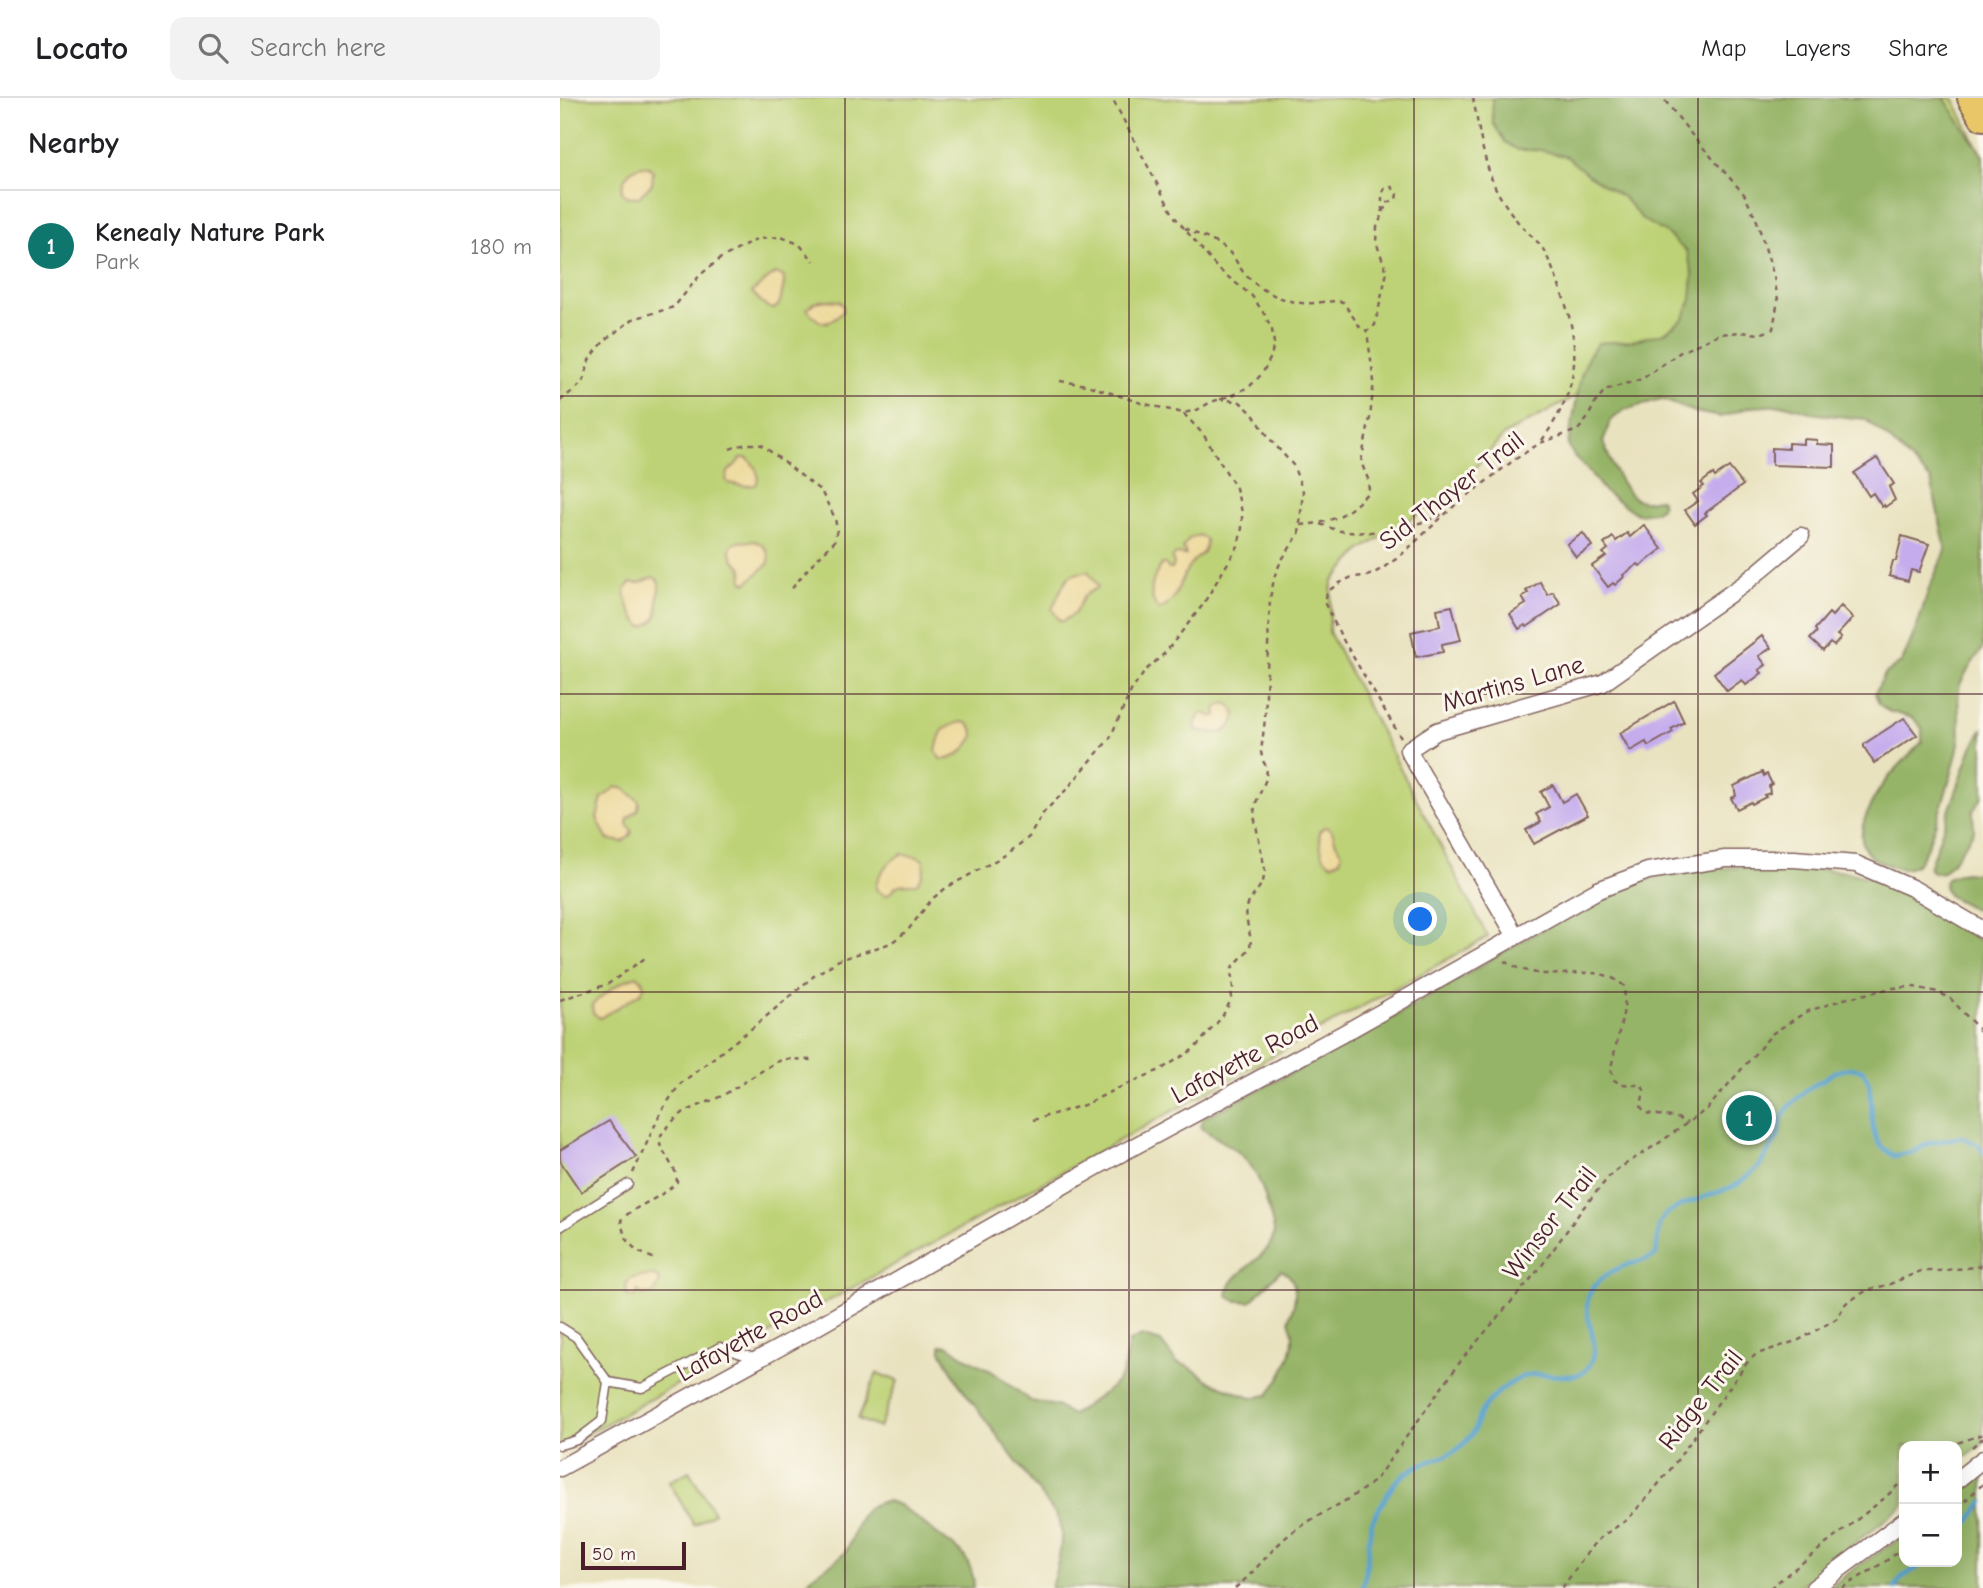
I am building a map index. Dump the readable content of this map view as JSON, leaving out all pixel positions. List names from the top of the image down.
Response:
{
  "streets": {
    "street": ["Martins Lane", "Lafayette Road"],
    "path": ["Sid Thayer Trail", "Winsor Trail", "Ridge Trail"]
  },
  "crossings": [
    ["Sid Thayer Trail", "Martins Lane"]
  ],
  "scale_bar": "50 m",
  "page": {
    "header": "Locato",
    "search": "Search here",
    "nav": ["Map", "Layers", "Share"],
    "heading": "Nearby",
    "list": [
      {
        "mark": "1",
        "name": "Kenealy Nature Park",
        "note": "Park",
        "value": "180 m"
      }
    ],
    "pins": "1",
    "map_buttons": ["+", "−"],
    "scale": "50 m"
  }
}
